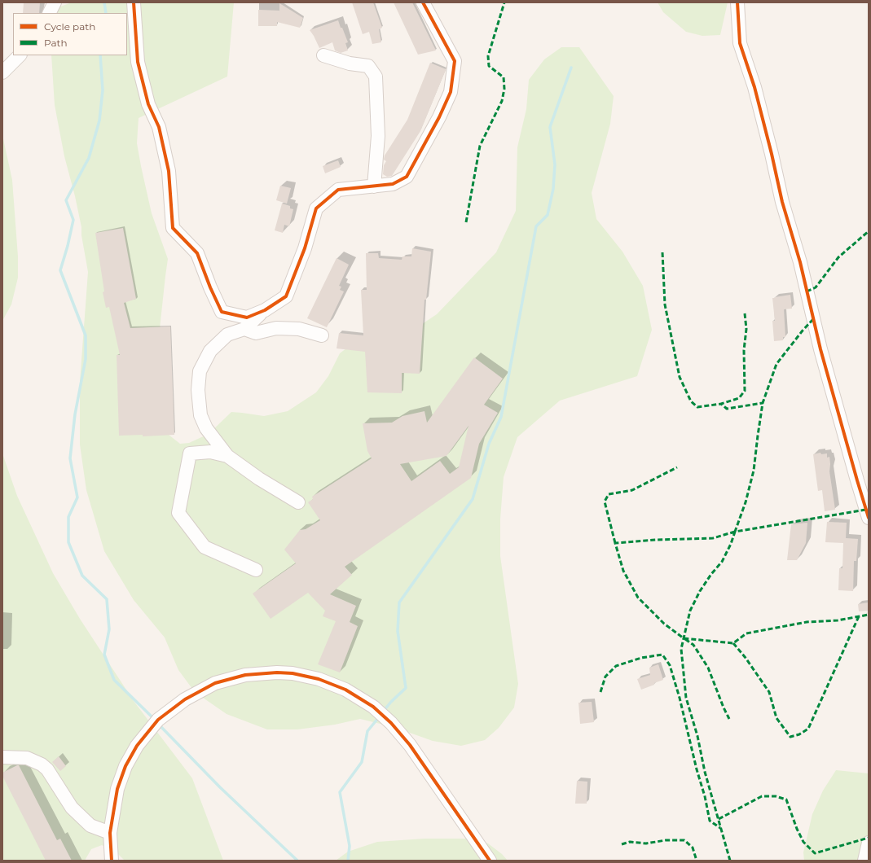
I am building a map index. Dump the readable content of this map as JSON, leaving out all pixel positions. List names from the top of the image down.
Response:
{
  "legend": ["Cycle path", "Path"]
}
